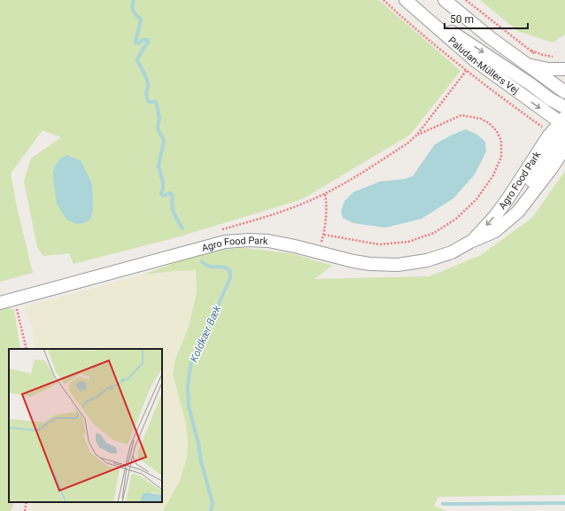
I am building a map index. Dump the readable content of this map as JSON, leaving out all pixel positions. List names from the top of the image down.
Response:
{
  "streets": {
    "street": ["Paludan-Müllers Vej", "Agro Food Park"]
  },
  "crossings": [
    ["Paludan-Müllers Vej", "Agro Food Park"]
  ],
  "water": ["Koldkær Bæk"],
  "scale_bar": "50 m"
}
